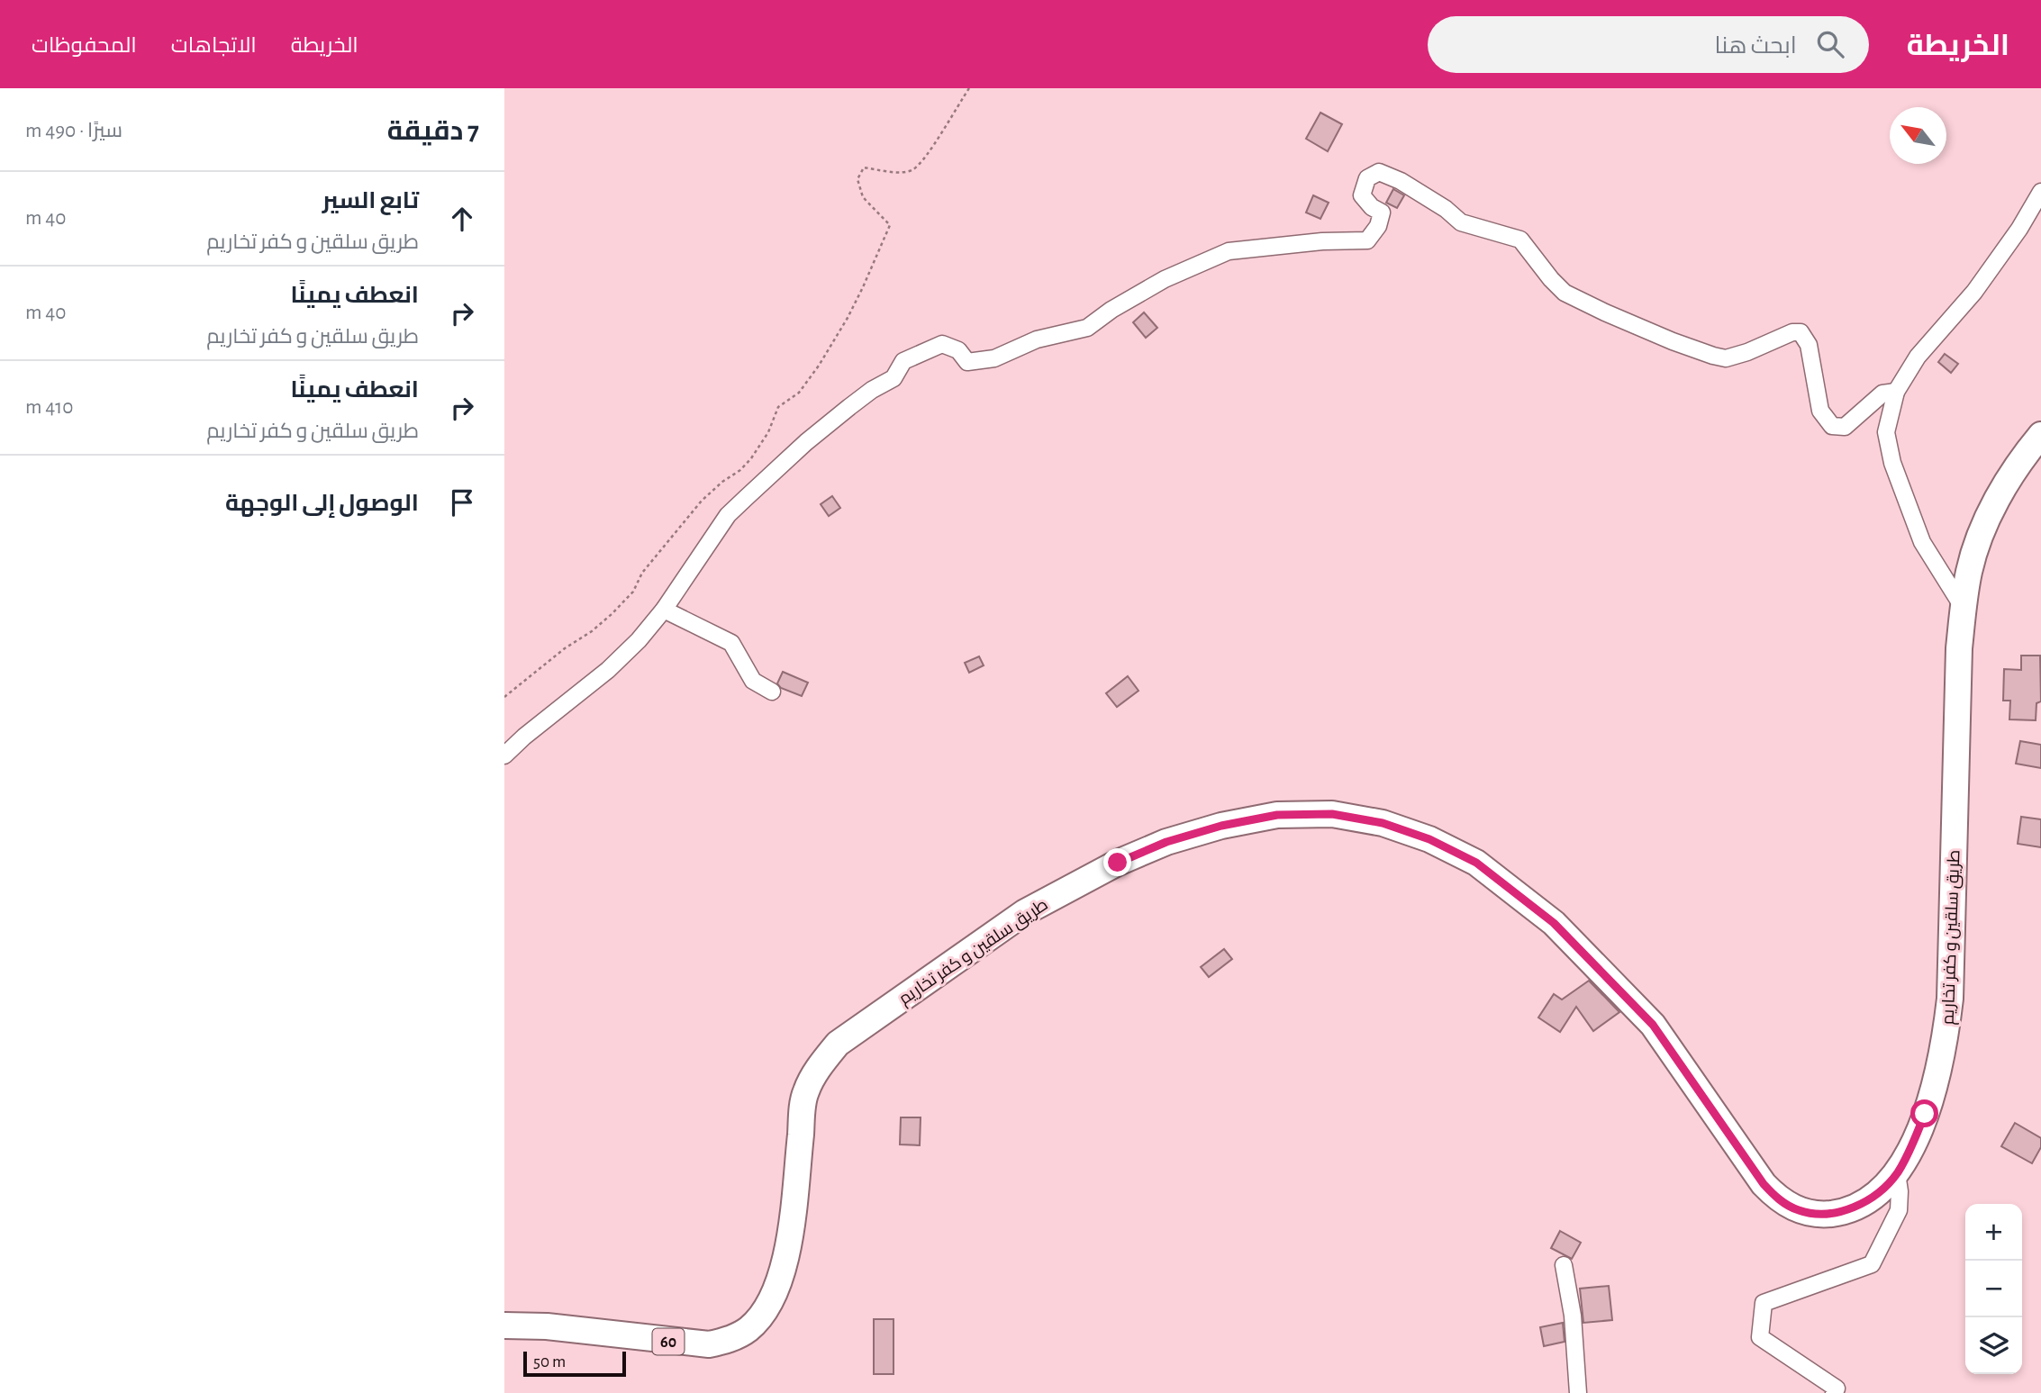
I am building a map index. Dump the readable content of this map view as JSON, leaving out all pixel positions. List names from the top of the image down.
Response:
{
  "streets": {
    "main road": ["طريق سلقين و كفر تخاريم", "60"]
  },
  "scale_bar": "50 m",
  "north": "top left",
  "page": {
    "header": "الخريطة",
    "search": "ابحث هنا",
    "nav": ["الخريطة", "الاتجاهات", "المحفوظات"],
    "heading": ["7 دقيقة", "سيرًا · 490 m"],
    "list": [
      ["تابع السير", "طريق سلقين و كفر تخاريم", "40 m"],
      ["انعطف يمينًا", "طريق سلقين و كفر تخاريم", "40 m"],
      ["انعطف يمينًا", "طريق سلقين و كفر تخاريم", "410 m"],
      "الوصول إلى الوجهة"
    ],
    "map_buttons": ["+", "−"],
    "scale": "50 m"
  }
}
